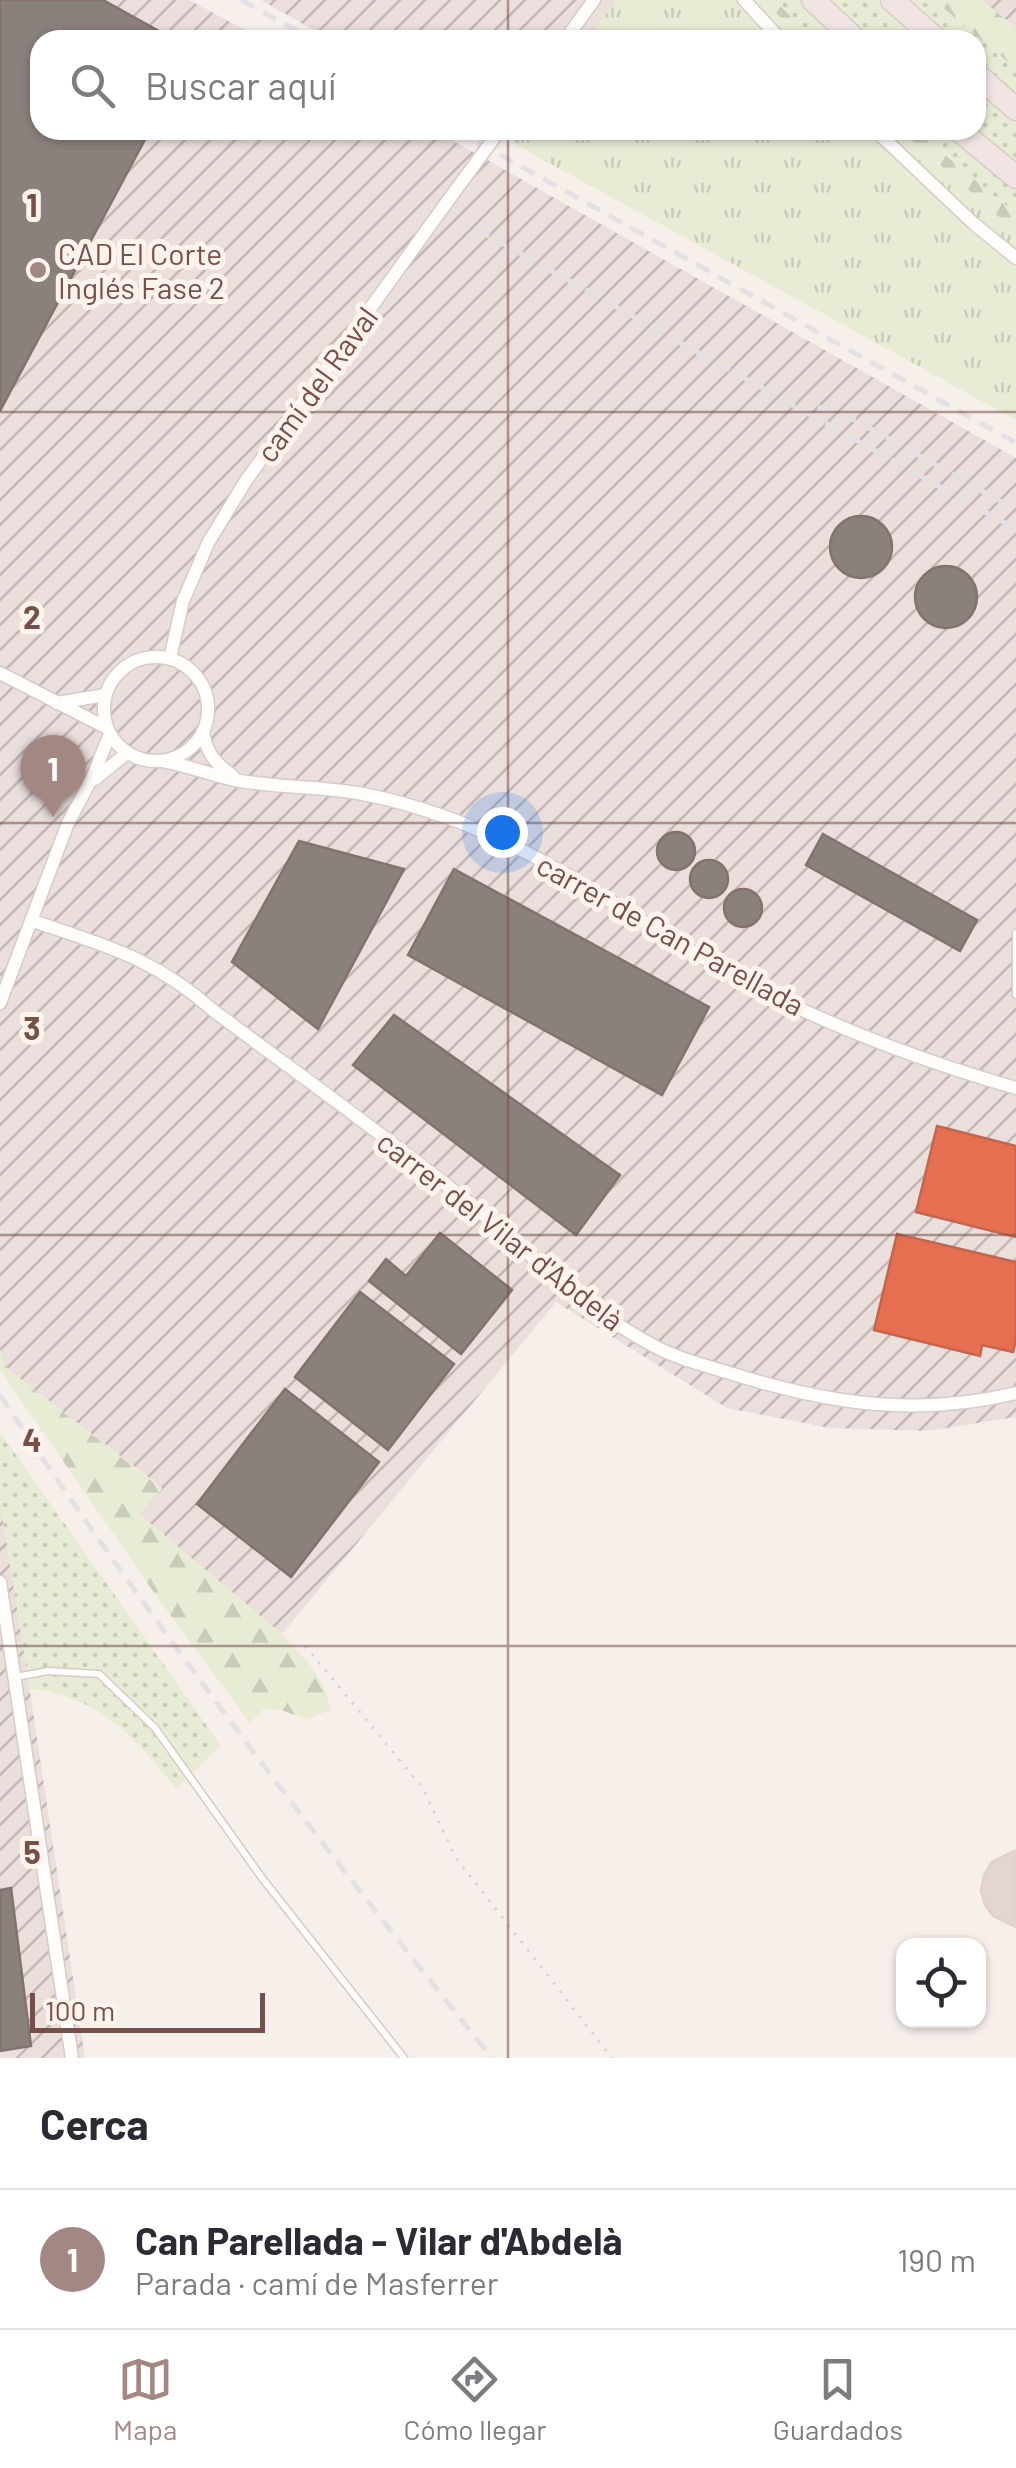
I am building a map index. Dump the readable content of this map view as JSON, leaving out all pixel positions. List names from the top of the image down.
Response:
{
  "streets": {
    "street": ["camí del Raval", "carrer de Can Parellada", "carrer del Vilar d'Abdelà"]
  },
  "crossings": [
    ["camí del Raval", "carrer de Can Parellada"]
  ],
  "places": ["CAD El Corte Inglés Fase 2"],
  "scale_bar": "100 m",
  "page": {
    "search": "Buscar aquí",
    "pins": "1",
    "scale": "100 m",
    "heading": "Cerca",
    "list": [
      {
        "mark": "1",
        "name": "Can Parellada - Vilar d'Abdelà",
        "note": "Parada · camí de Masferrer",
        "value": "190 m"
      }
    ],
    "nav": ["Mapa", "Cómo llegar", "Guardados"]
  },
  "grid": {
    "rows": [
      "1",
      "2",
      "3",
      "4",
      "5"
    ]
  }
}
